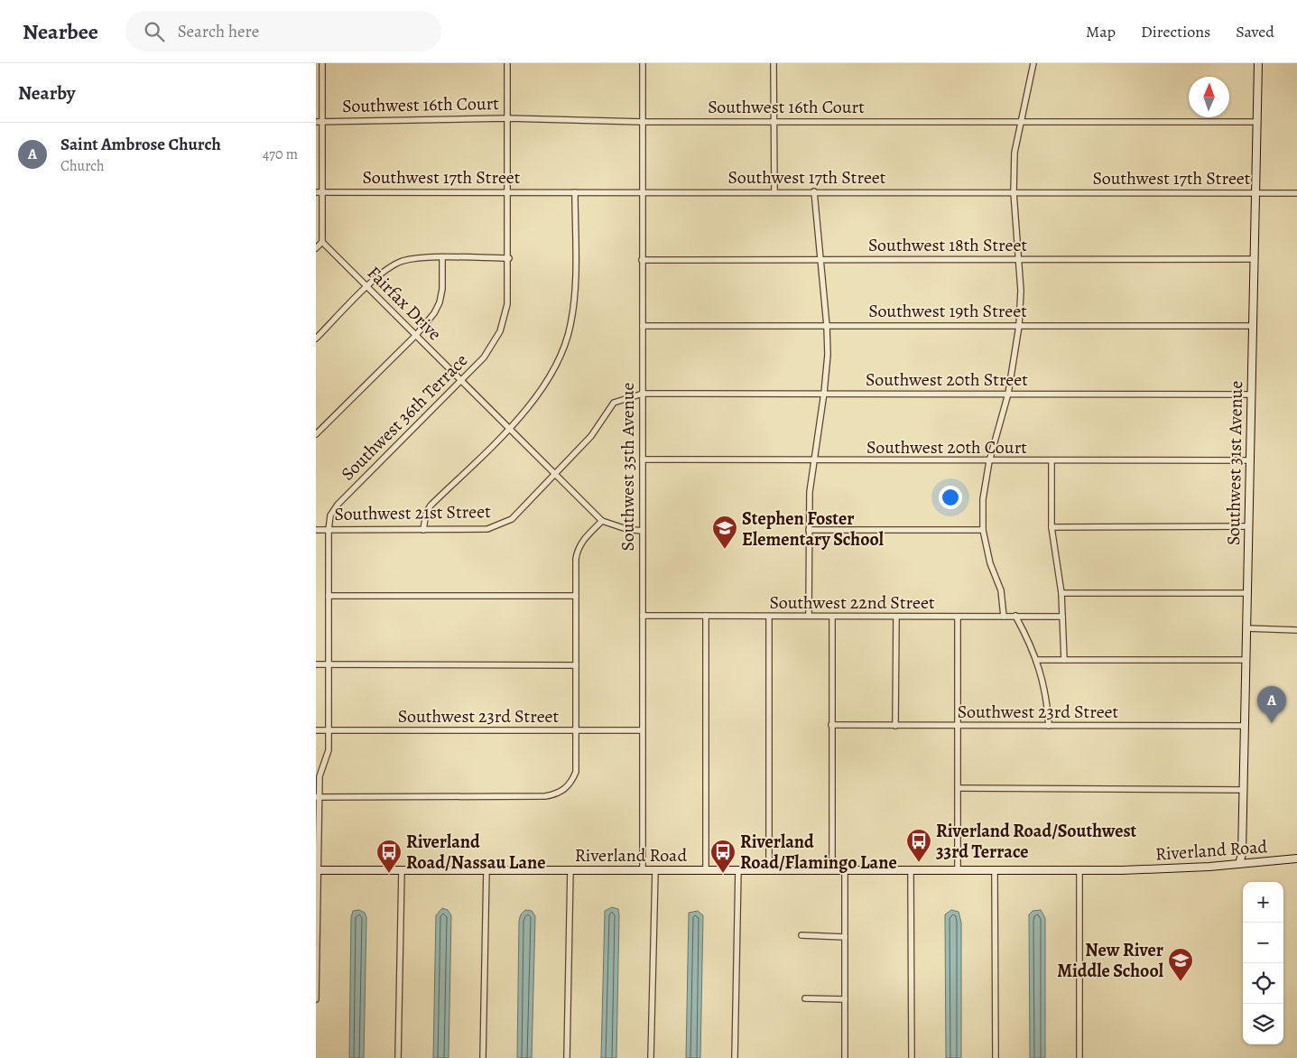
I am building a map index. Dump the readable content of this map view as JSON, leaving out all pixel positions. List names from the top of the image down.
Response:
{
  "streets": {
    "street": [
      "Southwest 16th Court",
      "Southwest 17th Street",
      "Southwest 18th Street",
      "Fairfax Drive",
      "Southwest 19th Street",
      "Southwest 20th Street",
      "Southwest 36th Terrace",
      "Southwest 20th Court",
      "Southwest 31st Avenue",
      "Southwest 35th Avenue",
      "Southwest 21st Street",
      "Southwest 22nd Street",
      "Southwest 23rd Street",
      "Riverland Road"
    ]
  },
  "crossings": [
    ["Southwest 16th Court", "Southwest 36th Terrace"],
    ["Southwest 16th Court", "Southwest 31st Avenue"],
    ["Southwest 16th Court", "Southwest 35th Avenue"],
    ["Southwest 17th Street", "Southwest 36th Terrace"],
    ["Southwest 17th Street", "Southwest 31st Avenue"],
    ["Southwest 17th Street", "Southwest 35th Avenue"],
    ["Southwest 18th Street", "Southwest 31st Avenue"],
    ["Southwest 18th Street", "Southwest 35th Avenue"],
    ["Fairfax Drive", "Southwest 36th Terrace"],
    ["Fairfax Drive", "Southwest 35th Avenue"],
    ["Fairfax Drive", "Southwest 21st Street"],
    ["Southwest 19th Street", "Southwest 31st Avenue"],
    ["Southwest 19th Street", "Southwest 35th Avenue"],
    ["Southwest 20th Street", "Southwest 31st Avenue"],
    ["Southwest 20th Street", "Southwest 35th Avenue"],
    ["Southwest 20th Street", "Southwest 21st Street"],
    ["Southwest 36th Terrace", "Southwest 21st Street"],
    ["Southwest 36th Terrace", "Southwest 23rd Street"],
    ["Southwest 36th Terrace", "Riverland Road"],
    ["Southwest 20th Court", "Southwest 31st Avenue"],
    ["Southwest 20th Court", "Southwest 35th Avenue"],
    ["Southwest 31st Avenue", "Southwest 23rd Street"],
    ["Southwest 31st Avenue", "Riverland Road"],
    ["Southwest 35th Avenue", "Southwest 21st Street"],
    ["Southwest 35th Avenue", "Southwest 22nd Street"],
    ["Southwest 35th Avenue", "Southwest 23rd Street"],
    ["Southwest 35th Avenue", "Riverland Road"]
  ],
  "places": {
    "school or university": ["Stephen Foster Elementary School", "New River Middle School"],
    "bus stop": ["Riverland Road/Southwest 33rd Terrace", "Riverland Road/Nassau Lane", "Riverland Road/Flamingo Lane"]
  },
  "north": "top",
  "page": {
    "header": "Nearbee",
    "search": "Search here",
    "nav": ["Map", "Directions", "Saved"],
    "heading": "Nearby",
    "list": [
      {
        "mark": "A",
        "name": "Saint Ambrose Church",
        "note": "Church",
        "value": "470 m"
      }
    ],
    "pins": "A",
    "map_buttons": ["+", "−"]
  }
}
